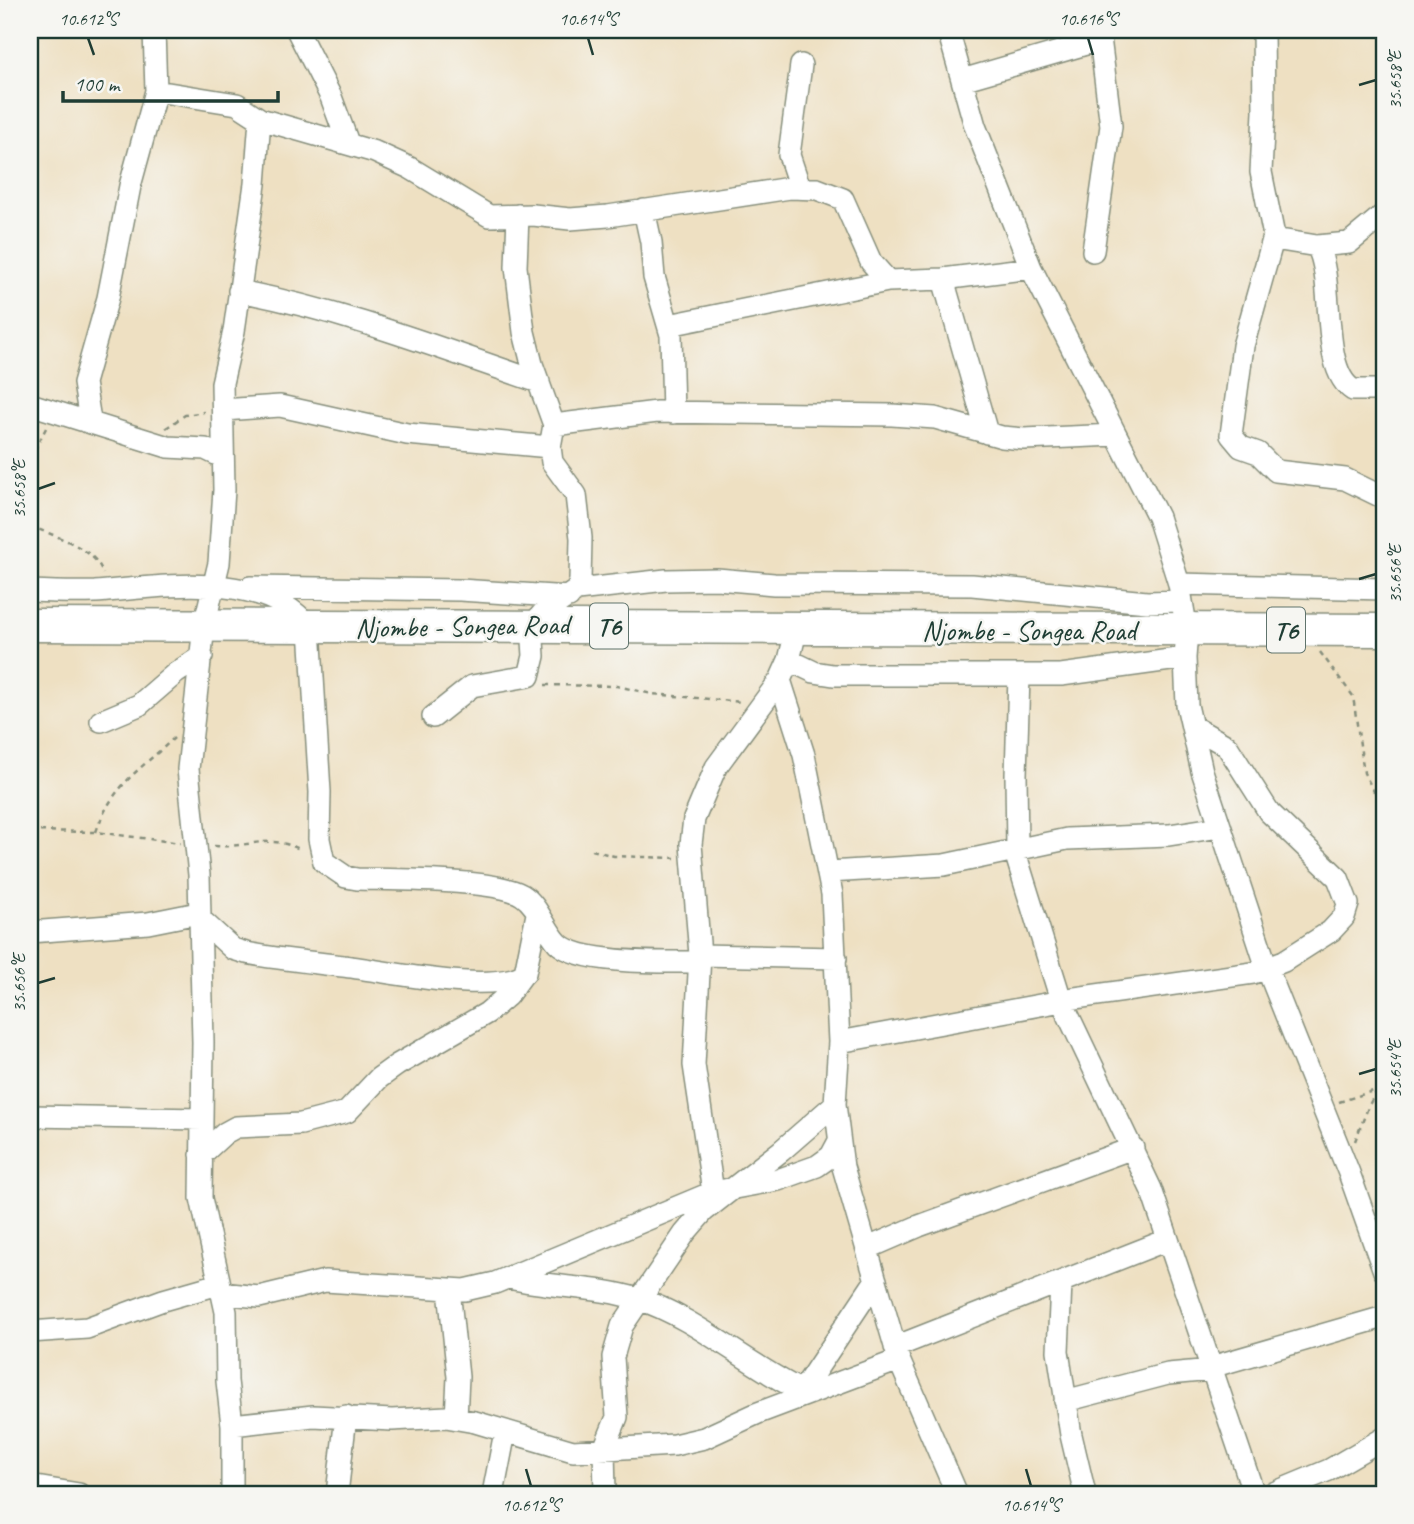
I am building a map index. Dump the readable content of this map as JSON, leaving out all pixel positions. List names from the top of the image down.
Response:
{
  "streets": {
    "highway": ["Njombe - Songea Road", "T6"]
  },
  "crossings": [
    ["Njombe - Songea Road", "T6"]
  ],
  "scale_bar": "100 m",
  "coordinates": [
    "10.612°S",
    "10.614°S",
    "10.616°S",
    "35.658°E",
    "35.656°E",
    "35.654°E"
  ]
}
